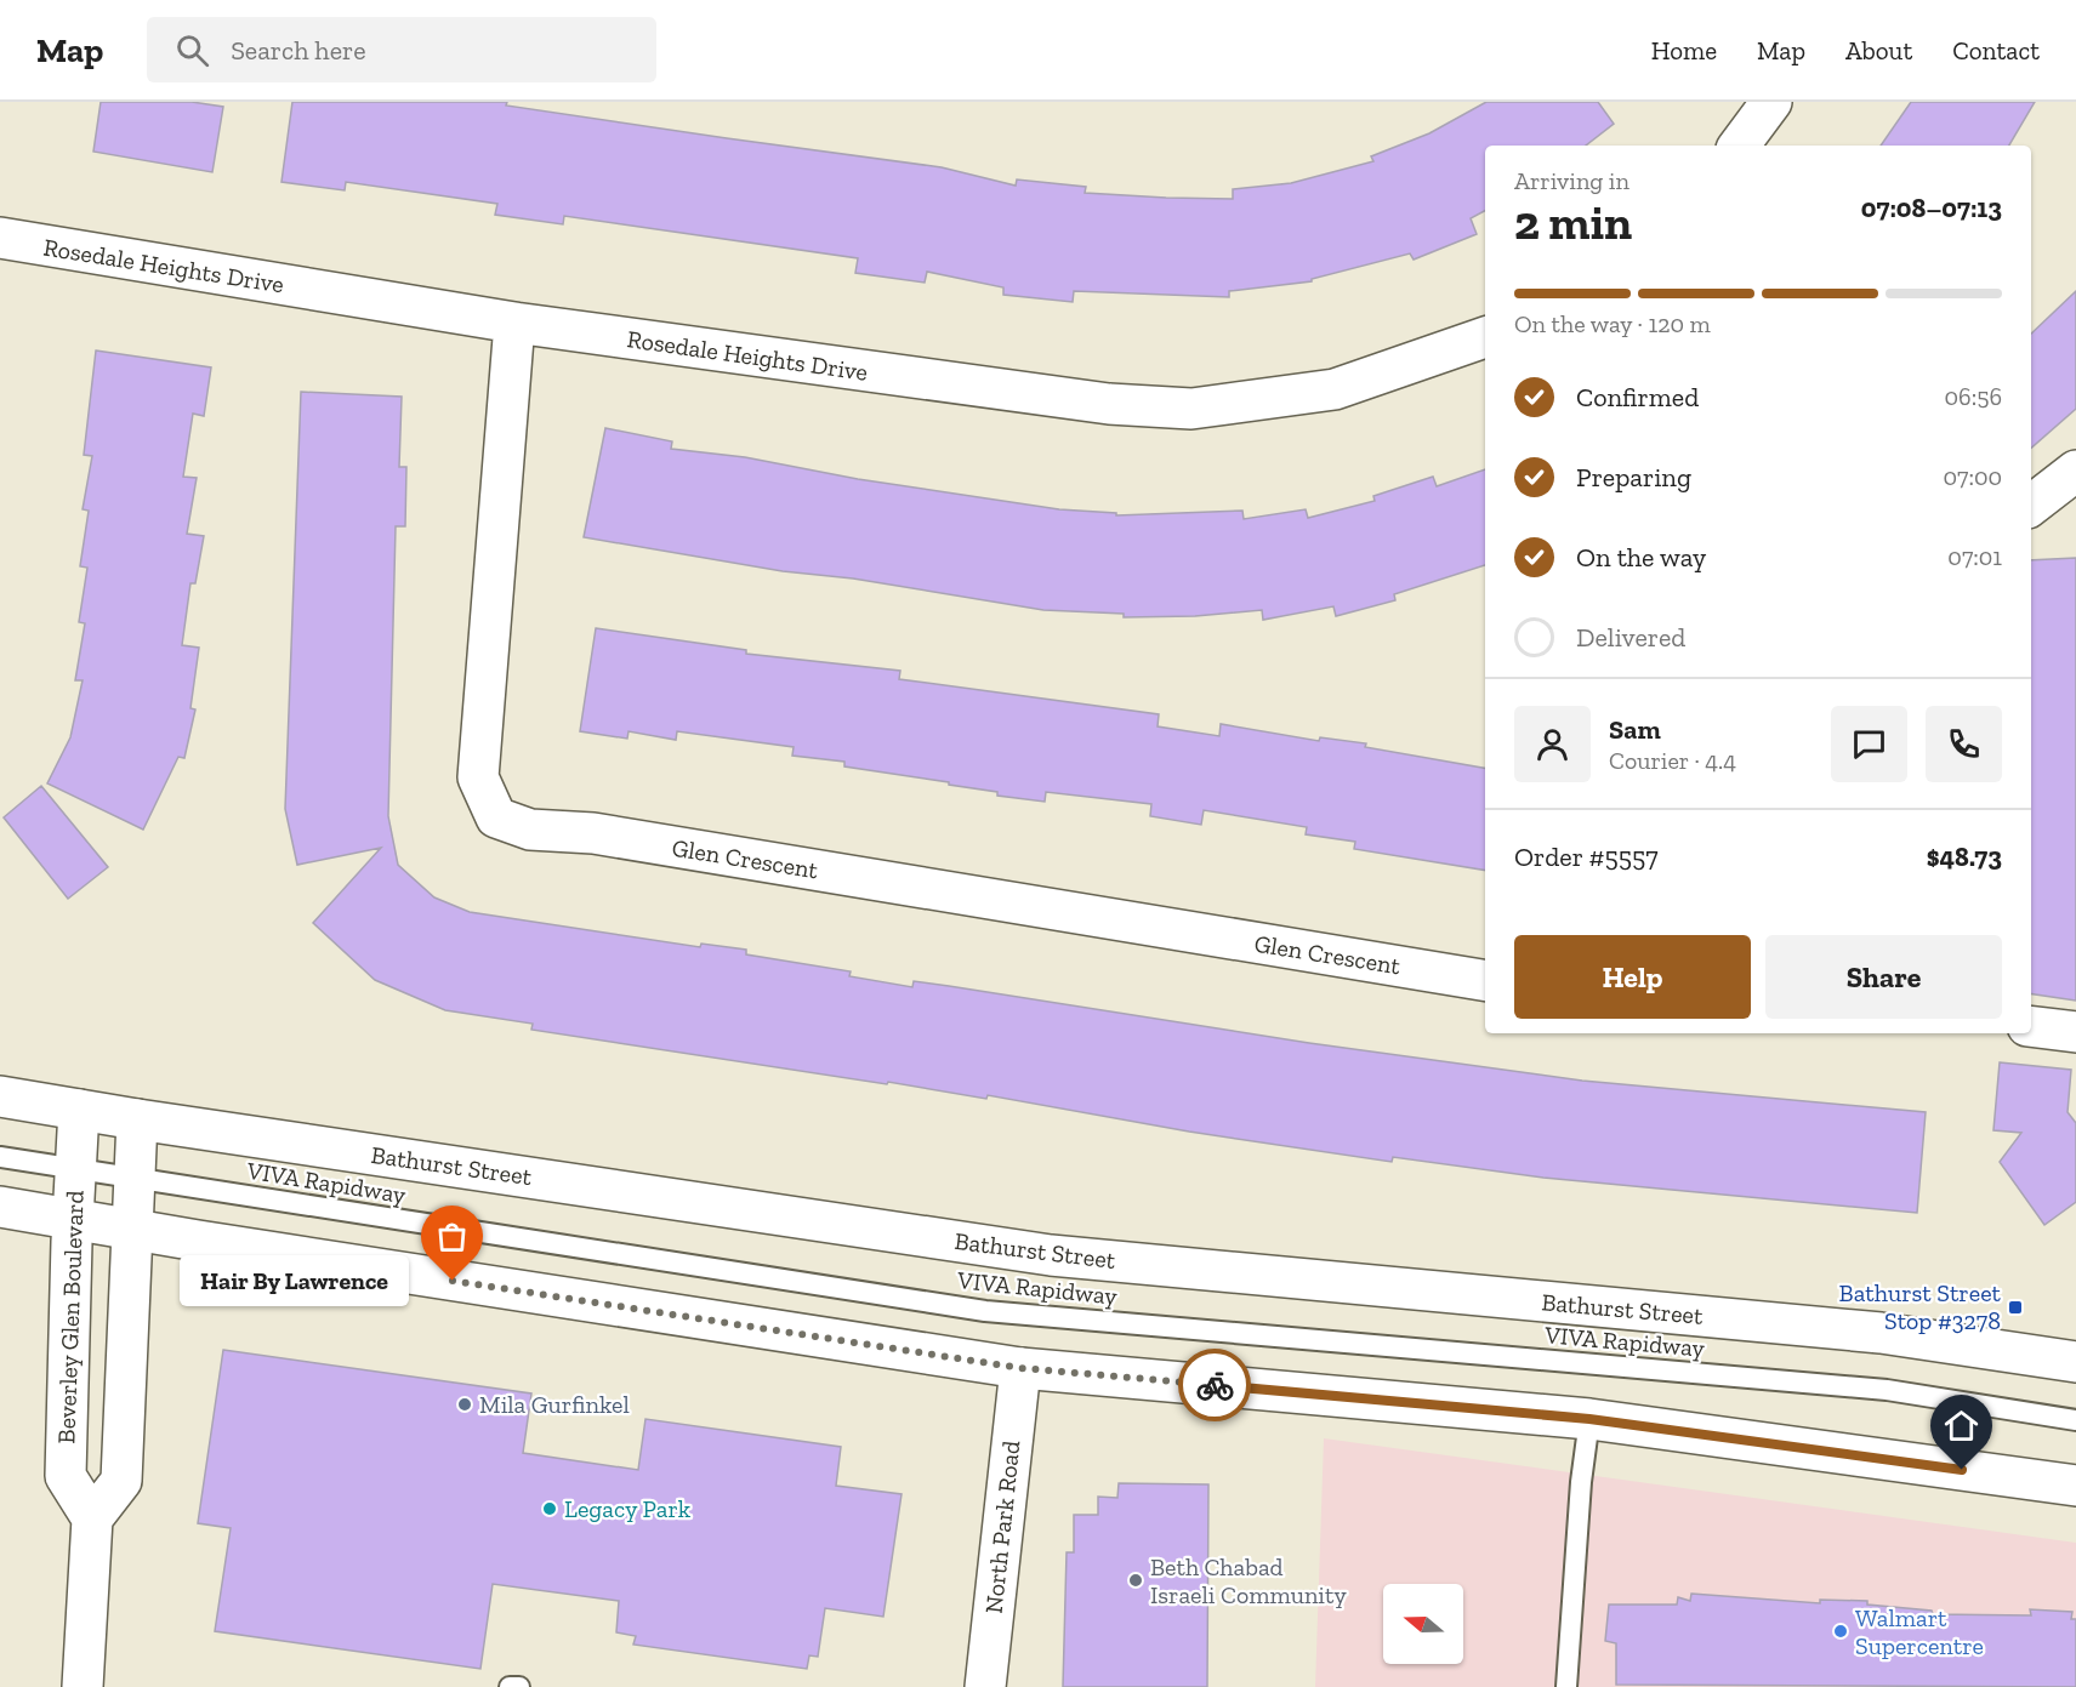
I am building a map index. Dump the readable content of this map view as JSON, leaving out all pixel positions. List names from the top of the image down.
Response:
{
  "streets": {
    "street": [
      "Rosedale Heights Drive",
      "Glen Crescent",
      "Bathurst Street",
      "Beverley Glen Boulevard",
      "North Park Road"
    ],
    "lane": ["VIVA Rapidway"]
  },
  "crossings": [
    ["Rosedale Heights Drive", "Glen Crescent"],
    ["Bathurst Street", "Beverley Glen Boulevard"],
    ["VIVA Rapidway", "Beverley Glen Boulevard"]
  ],
  "places": {
    "other": [
      "Hair By Lawrence",
      "Mila Gurfinkel",
      "Legacy Park",
      "Beth Chabad Israeli Community",
      "Walmart Supercentre"
    ],
    "transit": ["Bathurst Street Stop #3278"]
  },
  "north": "left",
  "page": {
    "header": "Map",
    "search": "Search here",
    "nav": [
      "Home",
      "Map",
      "About",
      "Contact"
    ],
    "heading": ["2 min", "Arriving in", "07:08–07:13"],
    "panel": [
      "Sam",
      "Courier · 4.4",
      "Order #5557",
      "$48.73"
    ],
    "bar": "On the way · 120 m",
    "list": [
      ["Confirmed", "06:56"],
      ["Preparing", "07:00"],
      ["On the way", "07:01"],
      "Delivered"
    ],
    "buttons": ["Help", "Share"],
    "bubble": "Hair By Lawrence"
  }
}
